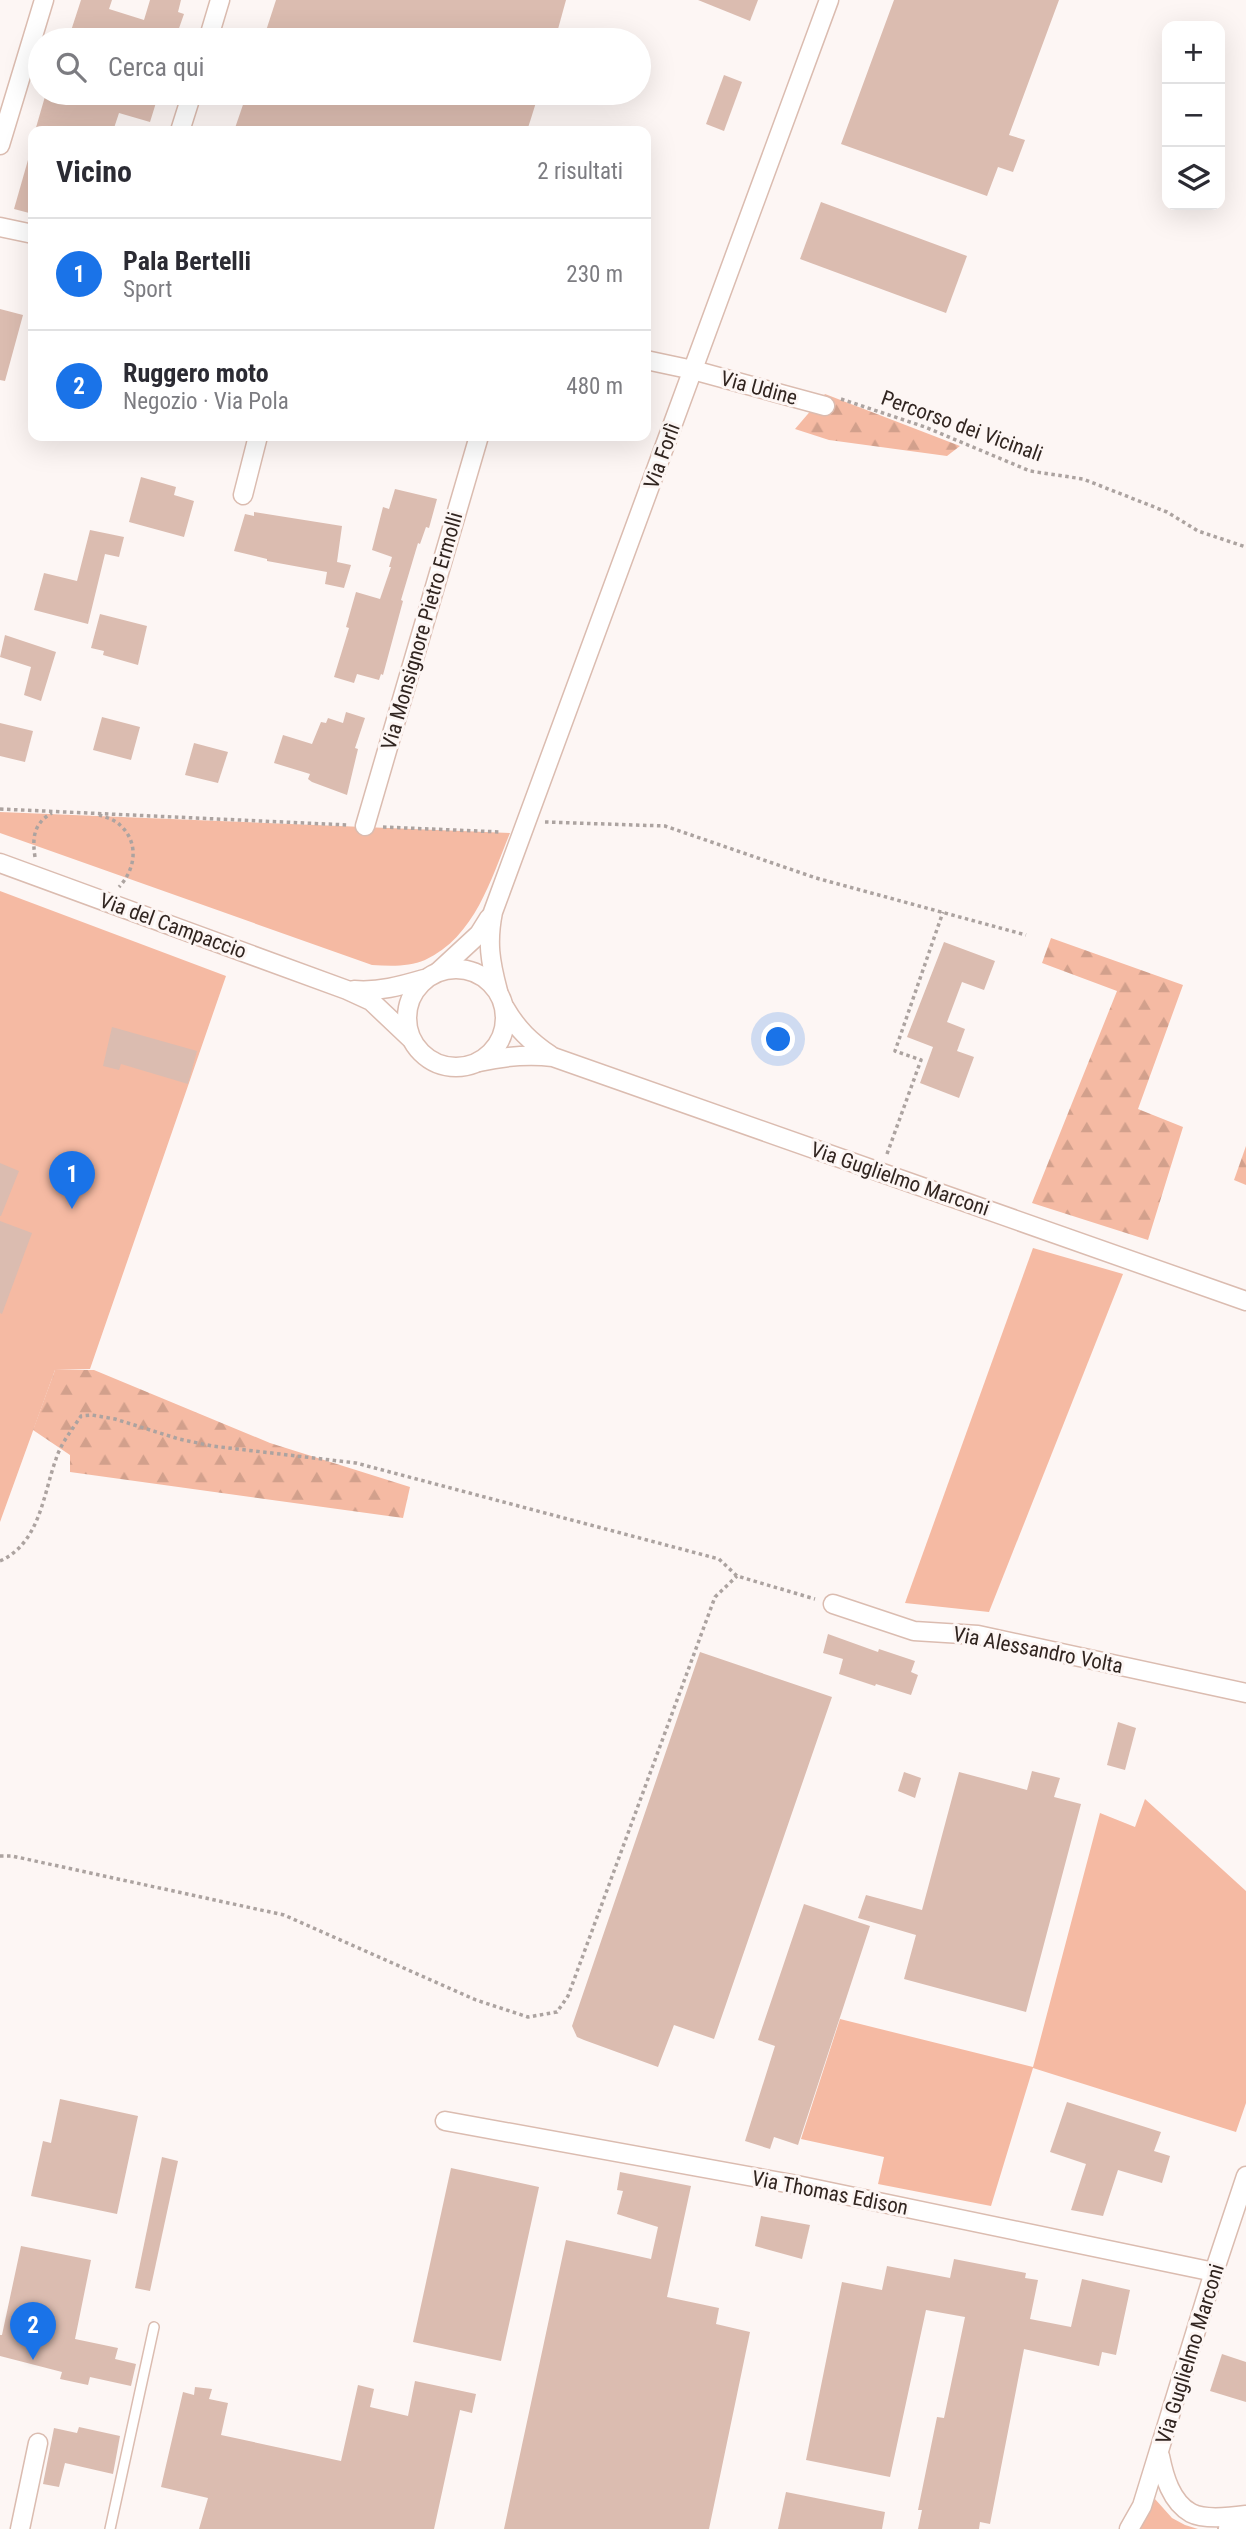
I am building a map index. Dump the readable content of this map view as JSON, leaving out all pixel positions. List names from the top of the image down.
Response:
{
  "streets": {
    "street": [
      "Via Udine",
      "Via Forlì",
      "Via Monsignore Pietro Ermolli",
      "Via del Campaccio",
      "Via Guglielmo Marconi",
      "Via Alessandro Volta",
      "Via Thomas Edison"
    ],
    "path": ["Percorso dei Vicinali"]
  },
  "crossings": [
    ["Via Udine", "Percorso dei Vicinali"],
    ["Via Udine", "Via Forlì"],
    ["Via Forlì", "Via del Campaccio"],
    ["Via Forlì", "Via Guglielmo Marconi"],
    ["Via del Campaccio", "Via Guglielmo Marconi"],
    ["Via Guglielmo Marconi", "Via Thomas Edison"]
  ],
  "page": {
    "map_buttons": ["+", "−"],
    "search": "Cerca qui",
    "heading": ["Vicino", "2 risultati"],
    "list": [
      {
        "mark": "1",
        "name": "Pala Bertelli",
        "note": "Sport",
        "value": "230 m"
      },
      {
        "mark": "2",
        "name": "Ruggero moto",
        "note": "Negozio · Via Pola",
        "value": "480 m"
      }
    ],
    "pins": ["1", "2"]
  }
}
